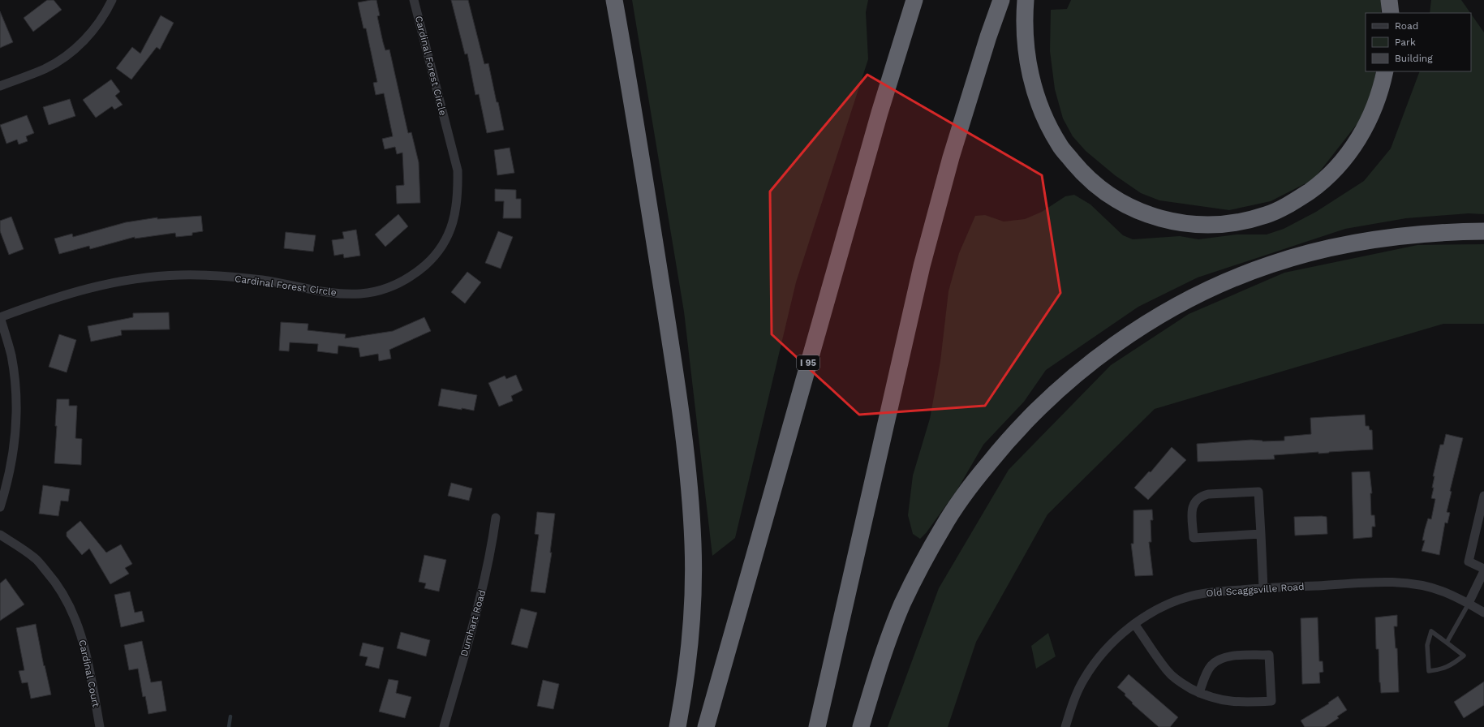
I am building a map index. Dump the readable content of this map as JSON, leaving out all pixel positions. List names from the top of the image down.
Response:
{
  "streets": {
    "highway": ["I 95"],
    "street": [
      "Cardinal Forest Circle",
      "Old Scaggsville Road",
      "Dumhart Road",
      "Cardinal Court"
    ]
  },
  "legend": ["Road", "Park", "Building"]
}
